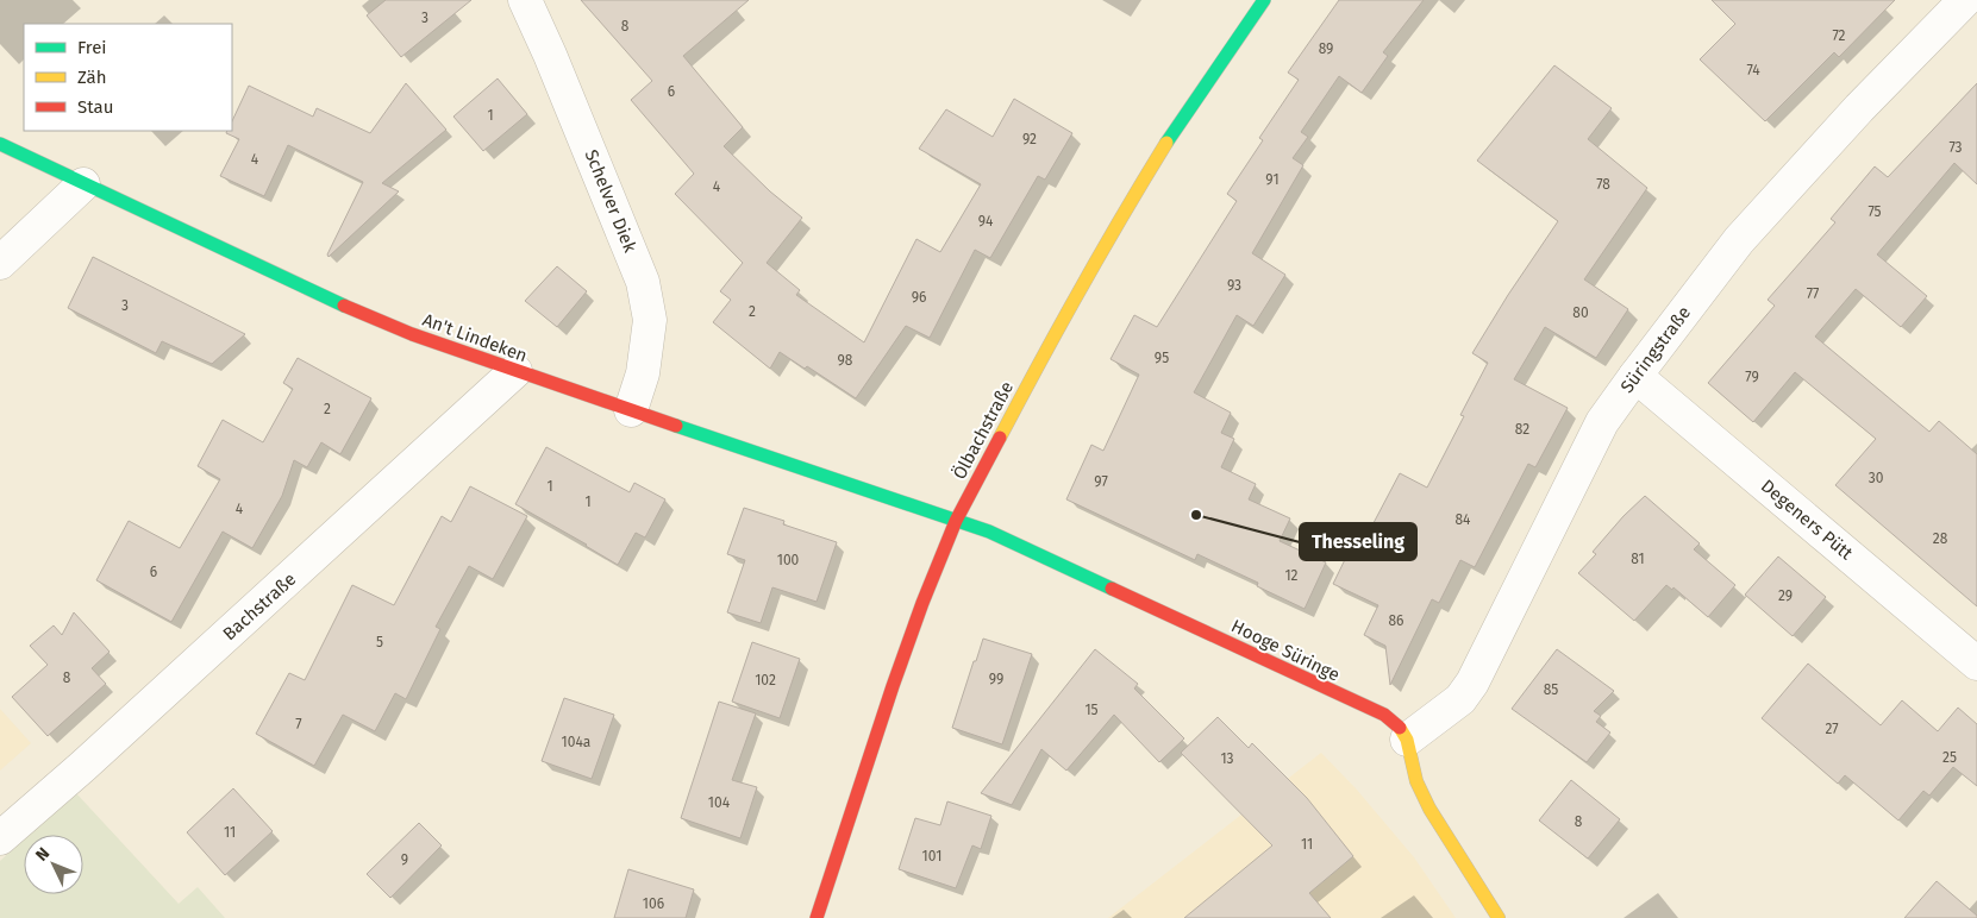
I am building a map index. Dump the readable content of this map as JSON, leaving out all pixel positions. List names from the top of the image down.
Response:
{
  "streets": {
    "street": [
      "Schelver Diek",
      "An't Lindeken",
      "Süringstraße",
      "Ölbachstraße",
      "Degeners Pütt",
      "Bachstraße",
      "Hooge Süringe"
    ]
  },
  "crossings": [
    ["Schelver Diek", "An't Lindeken"],
    ["An't Lindeken", "Ölbachstraße"],
    ["An't Lindeken", "Bachstraße"],
    ["An't Lindeken", "Hooge Süringe"],
    ["Süringstraße", "Degeners Pütt"],
    ["Süringstraße", "Hooge Süringe"],
    ["Ölbachstraße", "Hooge Süringe"]
  ],
  "places": ["Thesseling"],
  "house_numbers": [
    "3",
    "8",
    "72",
    "89",
    "74",
    "6",
    "1",
    "92",
    "73",
    "4",
    "91",
    "78",
    "4",
    "75",
    "94",
    "93",
    "77",
    "96",
    "3",
    "2",
    "80",
    "95",
    "98",
    "79",
    "2",
    "82",
    "30",
    "97",
    "1",
    "1",
    "4",
    "84",
    "28",
    "81",
    "100",
    "6",
    "12",
    "29",
    "86",
    "5",
    "8",
    "99",
    "102",
    "85",
    "15",
    "7",
    "27",
    "104a",
    "25",
    "13",
    "104",
    "8",
    "11",
    "11",
    "101",
    "9",
    "106"
  ],
  "legend": ["Frei", "Zäh", "Stau"],
  "north": "top left"
}
